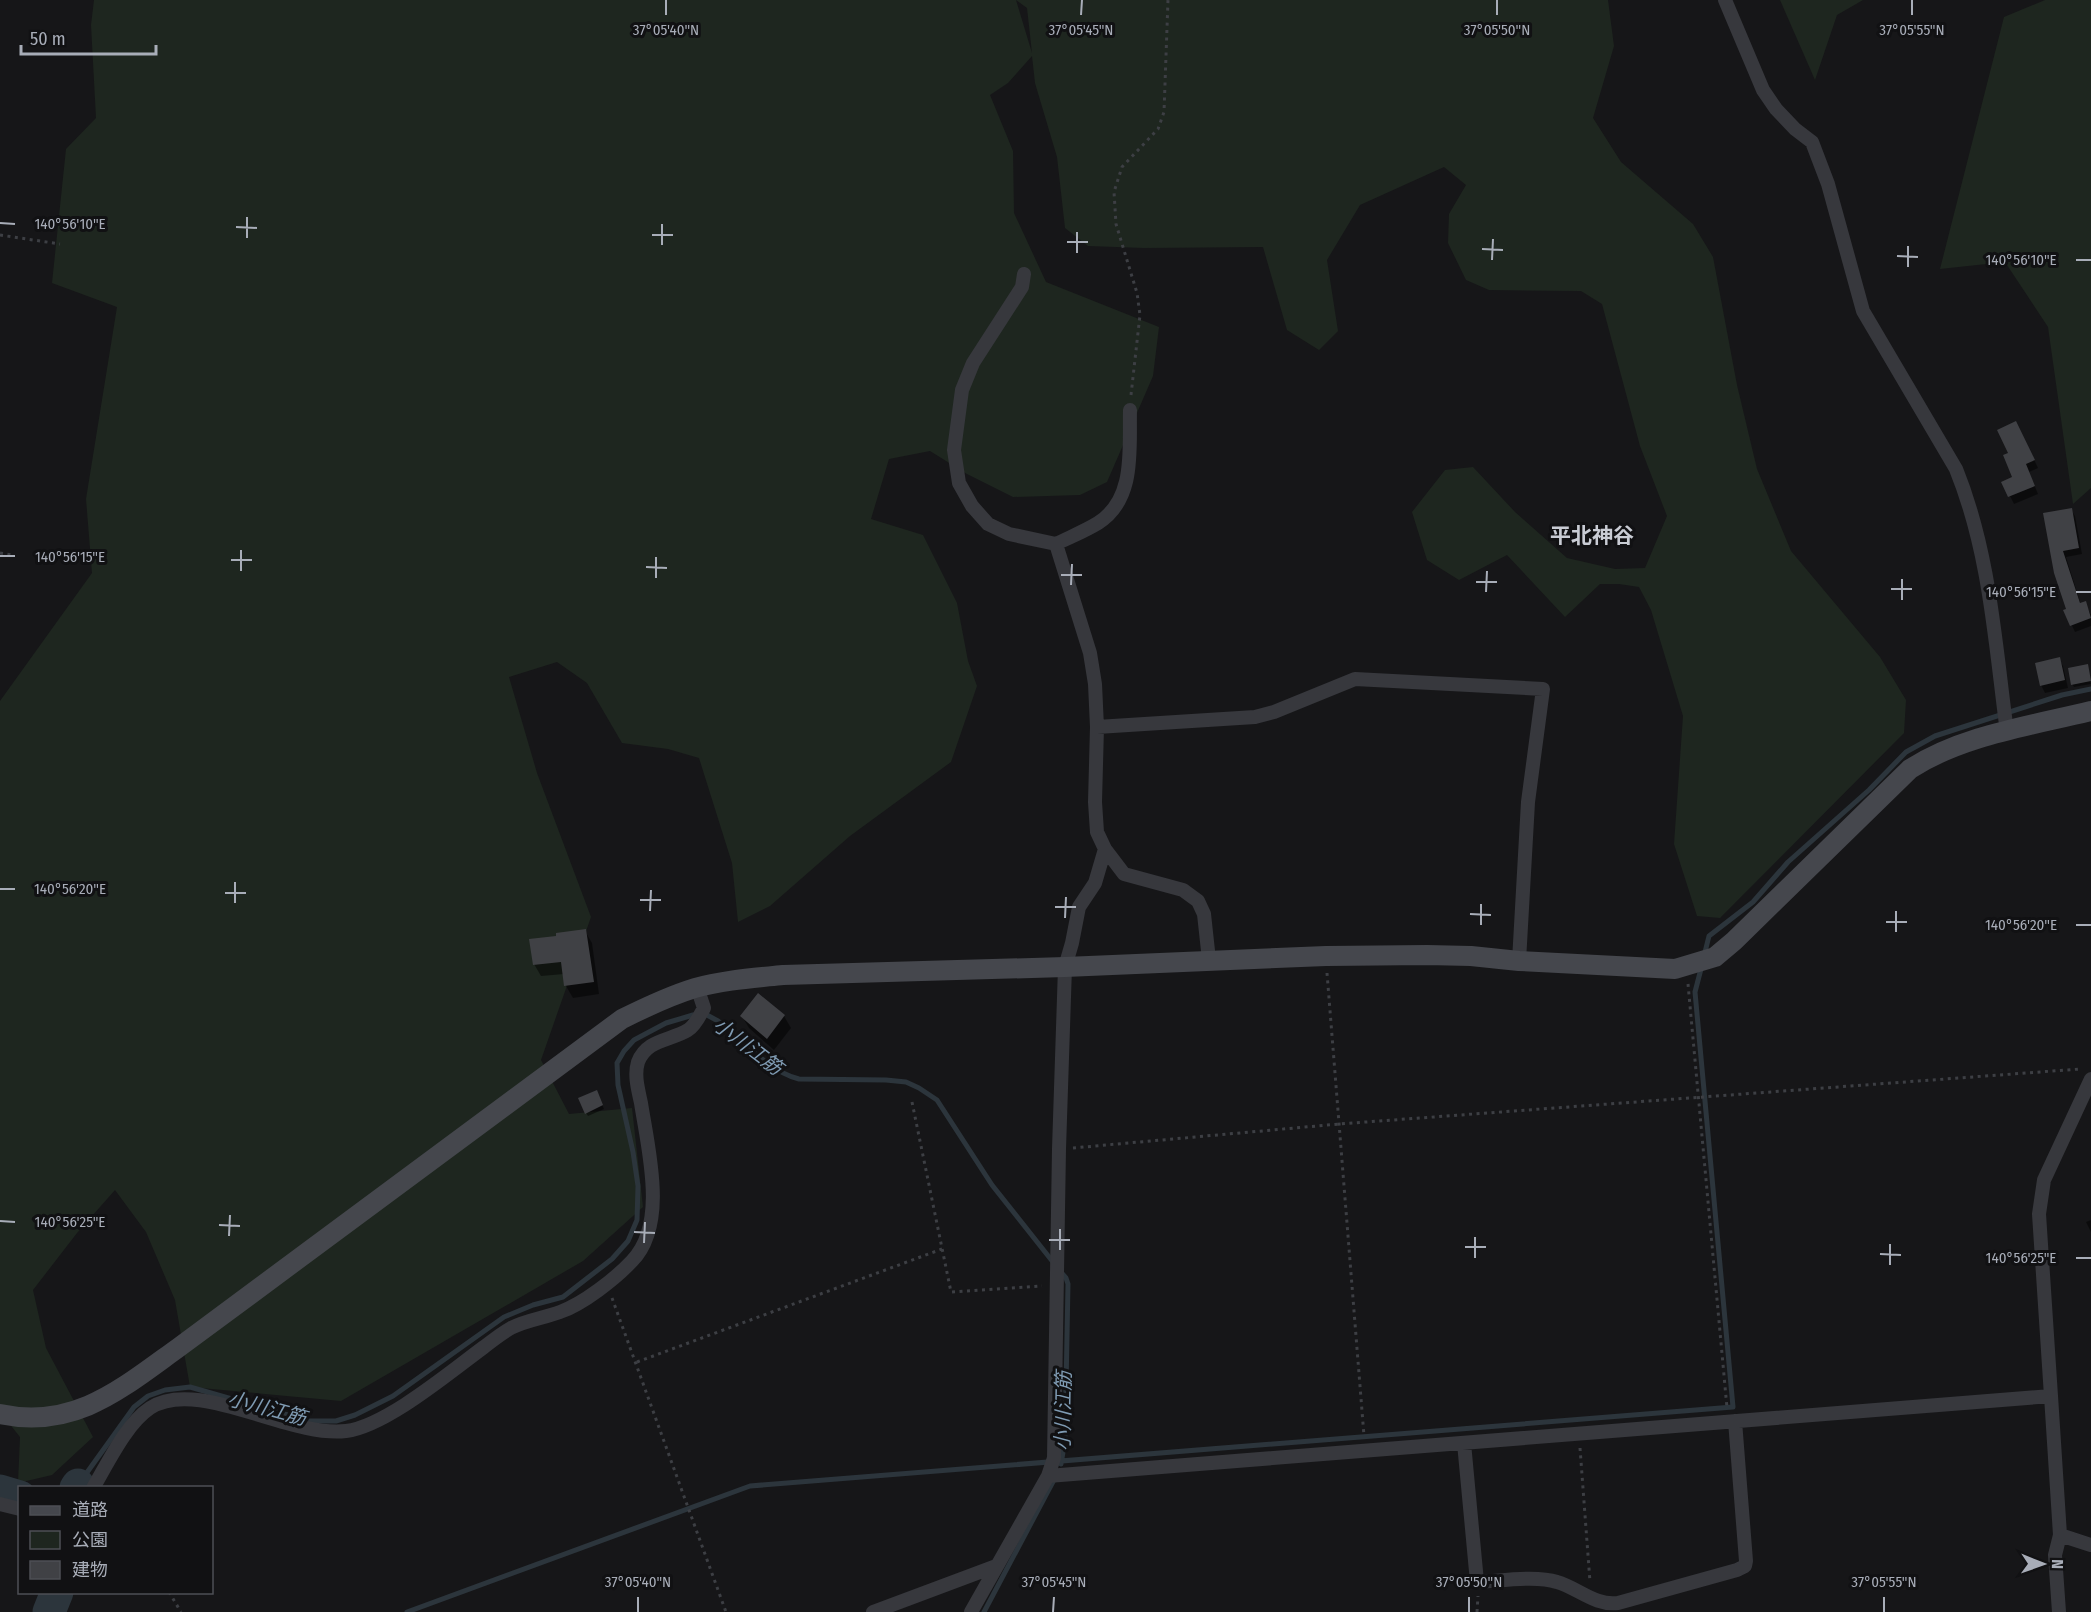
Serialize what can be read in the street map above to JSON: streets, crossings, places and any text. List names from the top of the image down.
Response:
{
  "districts": ["平北神谷"],
  "water": ["小川江筋"],
  "legend": ["道路", "公園", "建物"],
  "scale_bar": "50 m",
  "north": "right",
  "coordinates": [
    "37°05'40\"N",
    "37°05'45\"N",
    "37°05'50\"N",
    "37°05'55\"N",
    "140°56'10\"E",
    "140°56'15\"E",
    "140°56'20\"E",
    "140°56'25\"E"
  ]
}
